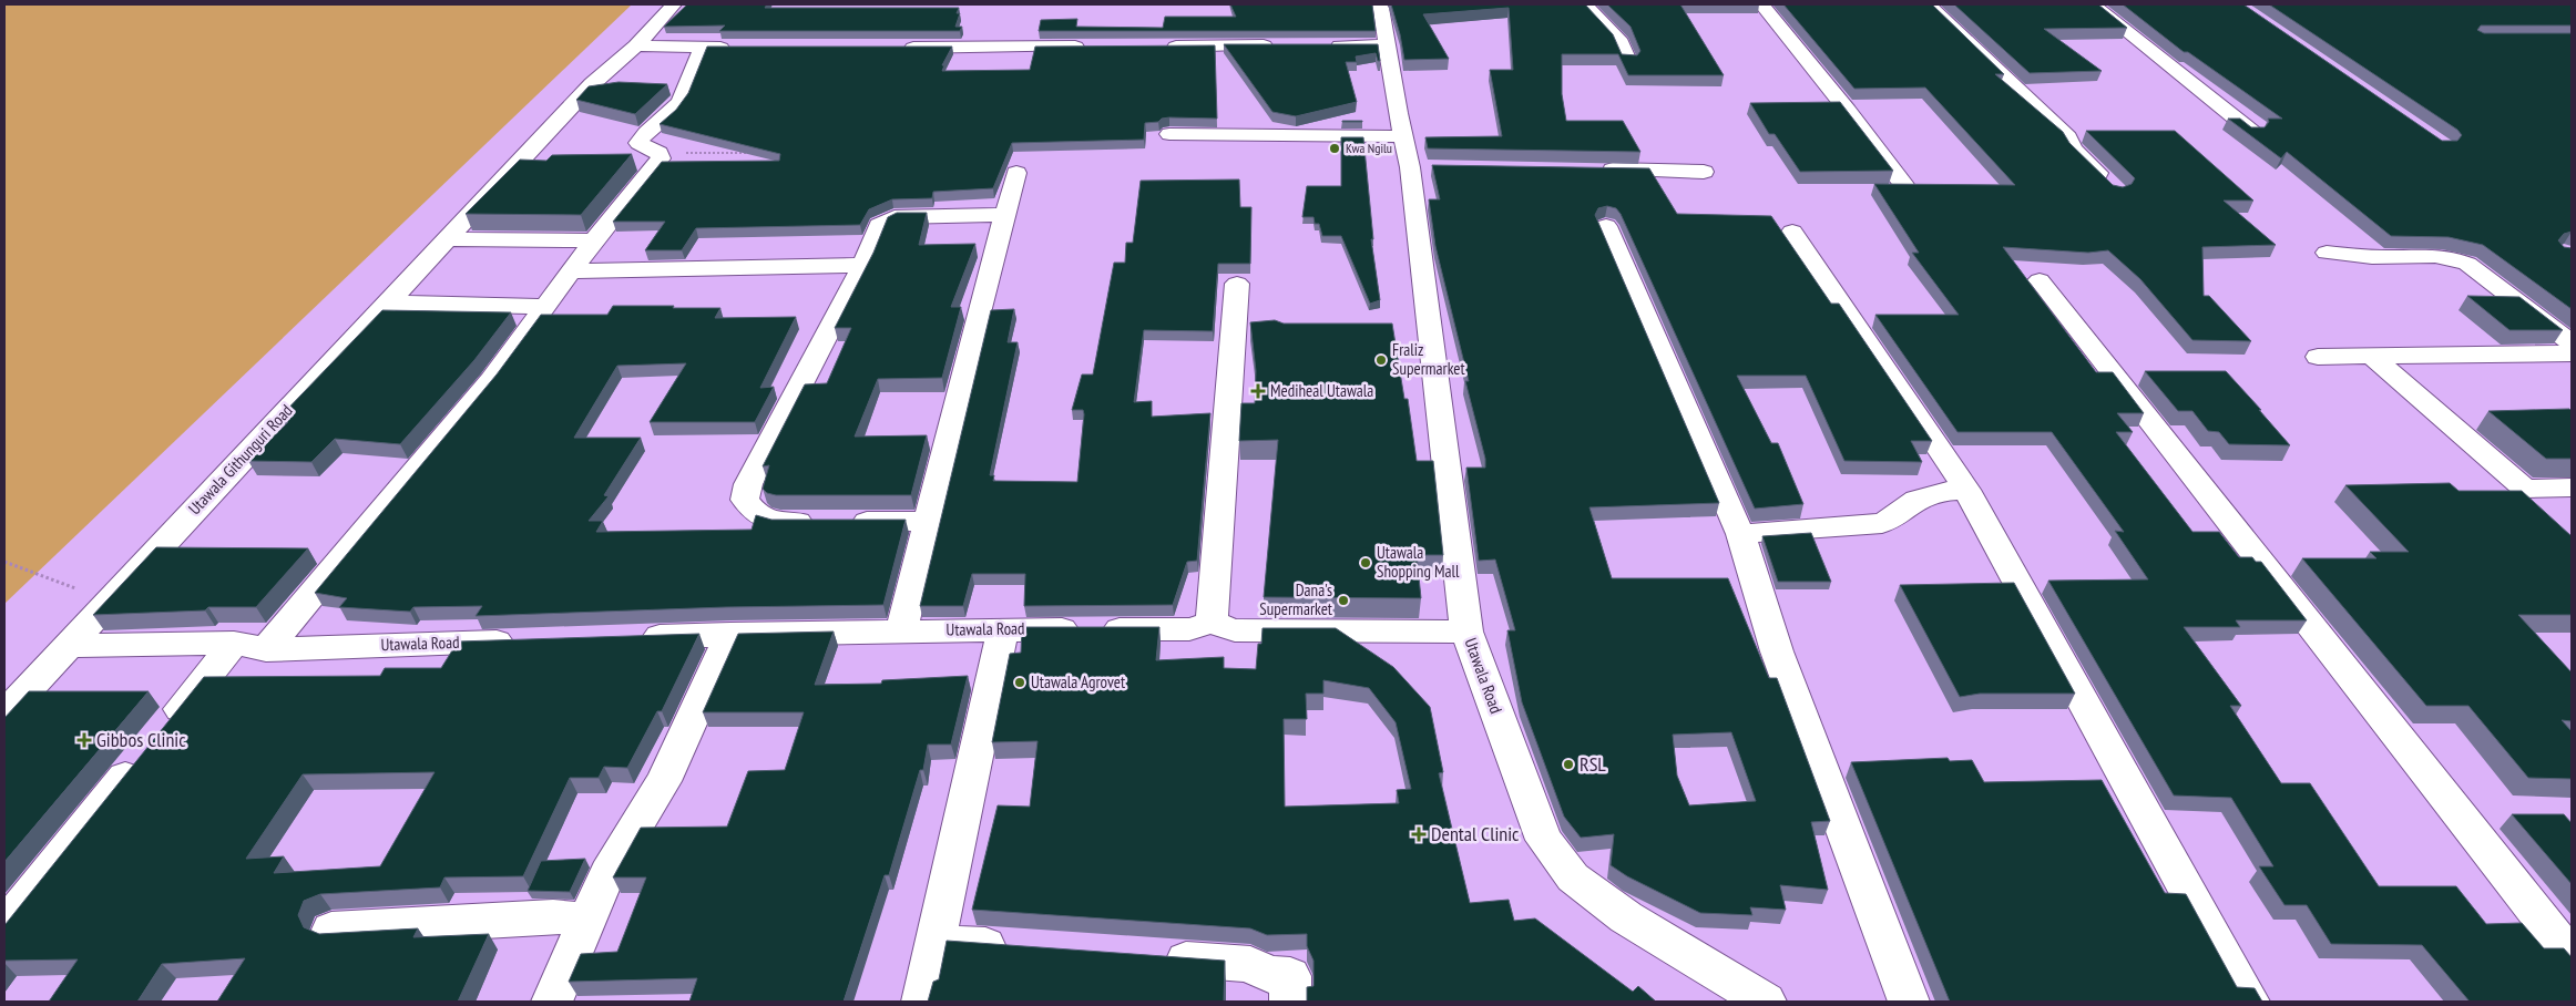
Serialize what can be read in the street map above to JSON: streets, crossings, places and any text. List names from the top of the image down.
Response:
{
  "streets": {
    "street": ["Utawala Githunguri Road", "Utawala Road"]
  },
  "crossings": [
    ["Utawala Githunguri Road", "Utawala Road"]
  ],
  "places": {
    "other": [
      "Kwa Ngilu",
      "Fraliz Supermarket",
      "Utawala Shopping Mall",
      "Dana's Supermarket",
      "Utawala Agrovet",
      "RSL"
    ],
    "health": ["Mediheal Utawala", "Gibbos Clinic", "Dental Clinic"]
  }
}
